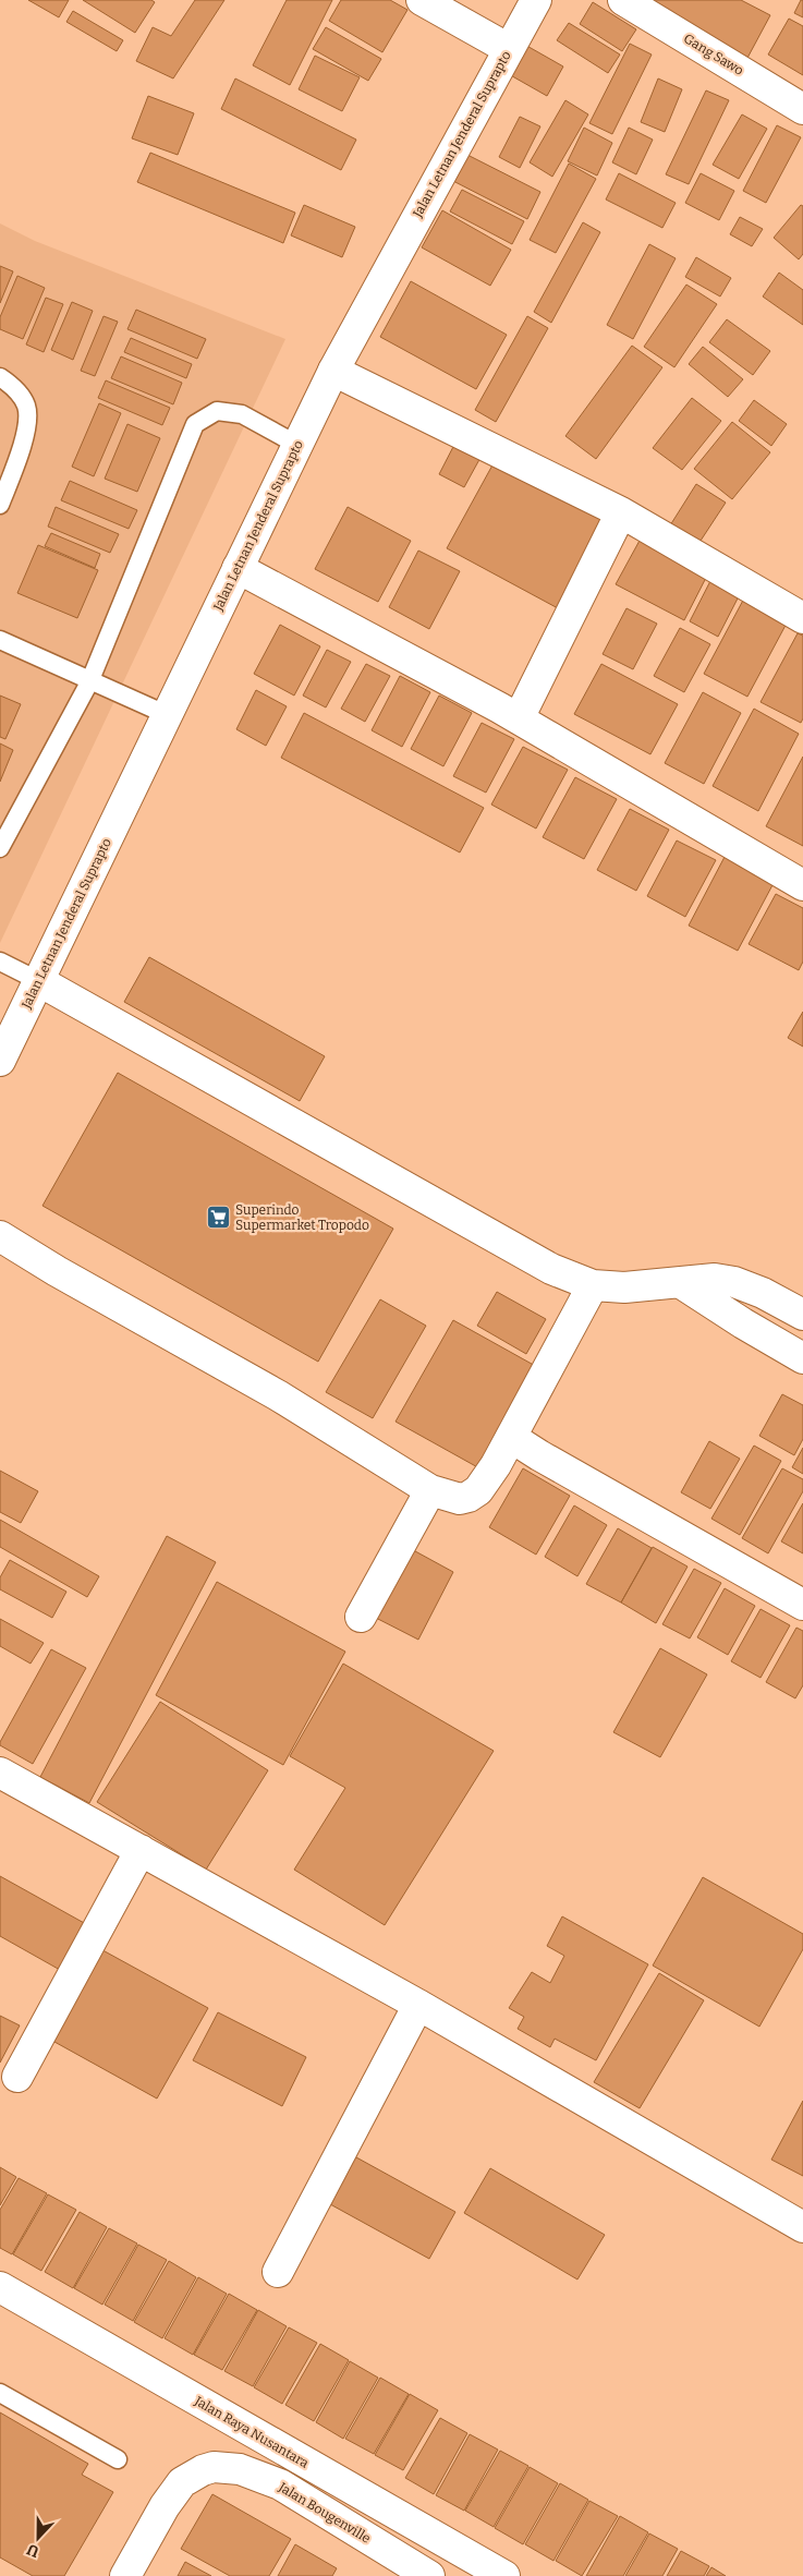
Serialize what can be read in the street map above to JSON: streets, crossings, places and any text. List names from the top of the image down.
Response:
{
  "streets": {
    "street": [
      "Gang Sawo",
      "Jalan Letnan Jenderal Suprapto",
      "Jalan Raya Nusantara",
      "Jalan Bougenville"
    ]
  },
  "places": {
    "supermarket": ["Superindo Supermarket Tropodo"]
  },
  "north": "bottom"
}
